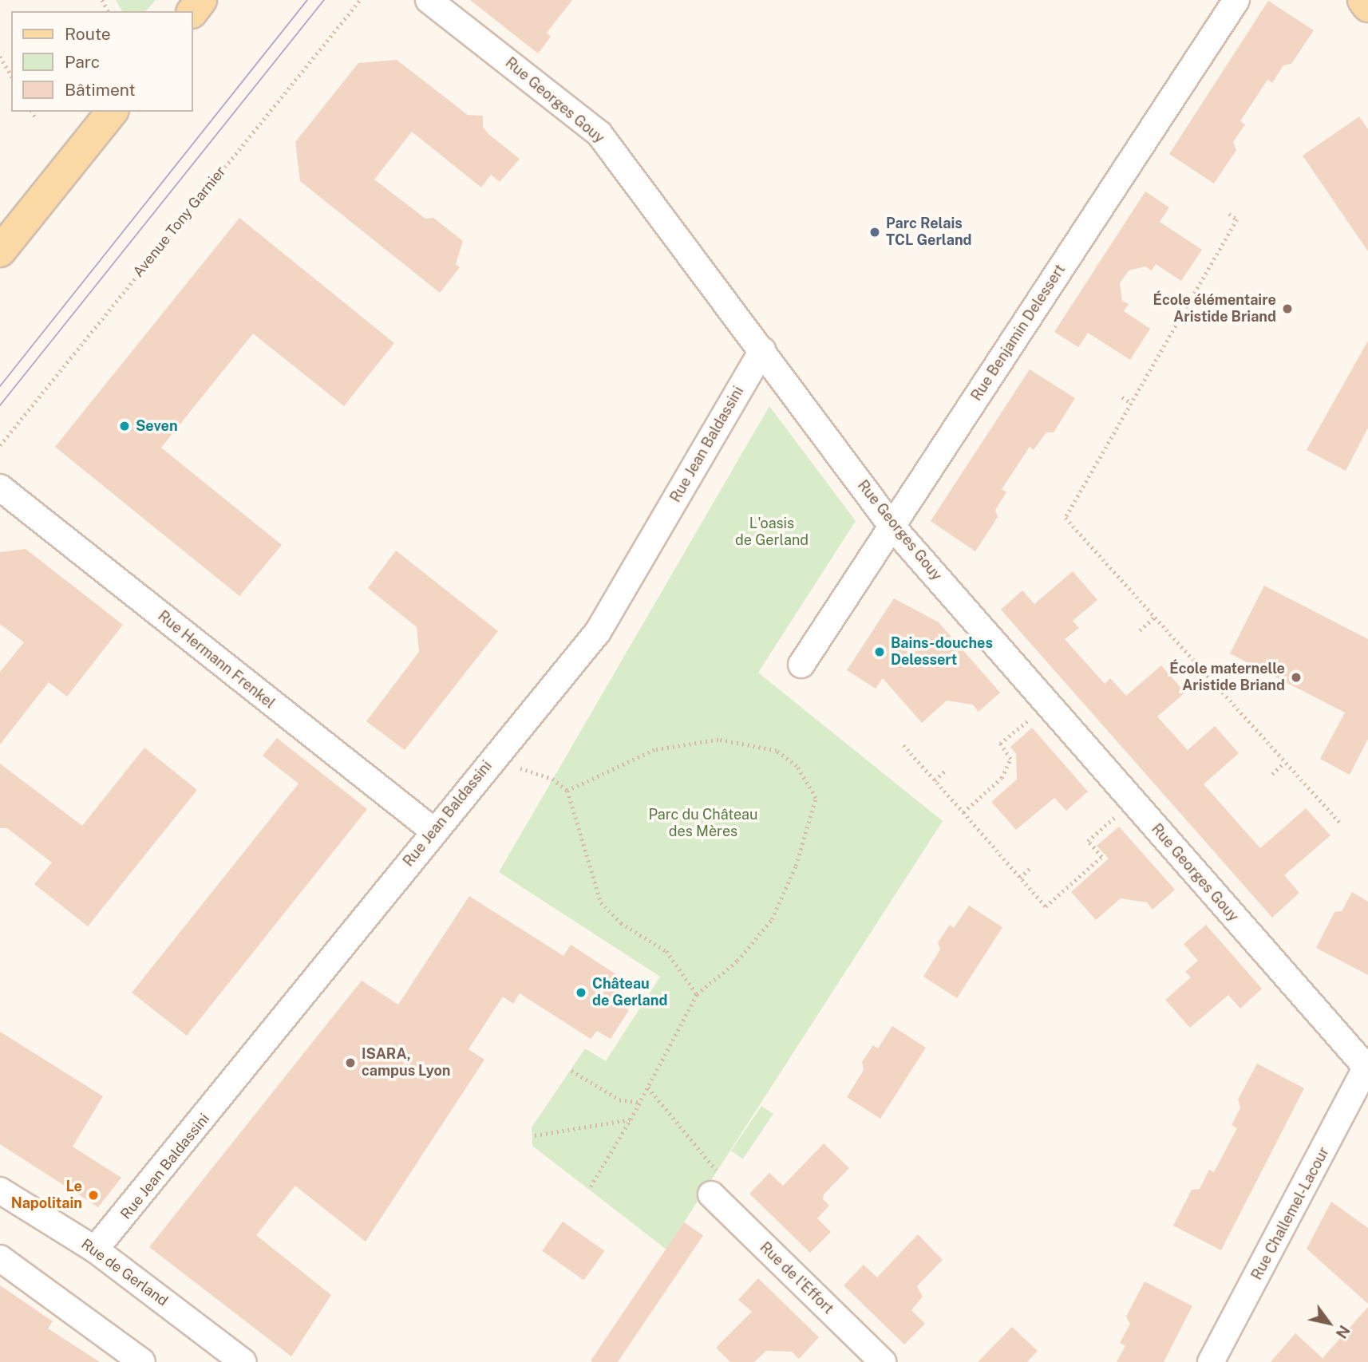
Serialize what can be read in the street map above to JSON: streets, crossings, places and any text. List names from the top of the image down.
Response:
{
  "streets": {
    "street": [
      "Rue Georges Gouy",
      "Rue Benjamin Delessert",
      "Rue Jean Baldassini",
      "Rue Hermann Frenkel",
      "Rue Challemel-Lacour",
      "Rue de Gerland",
      "Rue de l'Effort"
    ],
    "path": ["Avenue Tony Garnier"]
  },
  "crossings": [
    ["Rue Georges Gouy", "Rue Benjamin Delessert"],
    ["Rue Georges Gouy", "Rue Jean Baldassini"],
    ["Rue Georges Gouy", "Rue Challemel-Lacour"],
    ["Rue Jean Baldassini", "Rue Hermann Frenkel"],
    ["Rue Jean Baldassini", "Rue de Gerland"]
  ],
  "parks": ["L'oasis de Gerland", "Parc du Château des Mères"],
  "places": [
    "Parc Relais TCL Gerland",
    "École élémentaire Aristide Briand",
    "Seven",
    "Bains-douches Delessert",
    "École maternelle Aristide Briand",
    "Château de Gerland",
    "ISARA, campus Lyon",
    "Le Napolitain"
  ],
  "legend": ["Route", "Parc", "Bâtiment"],
  "north": "bottom right"
}
